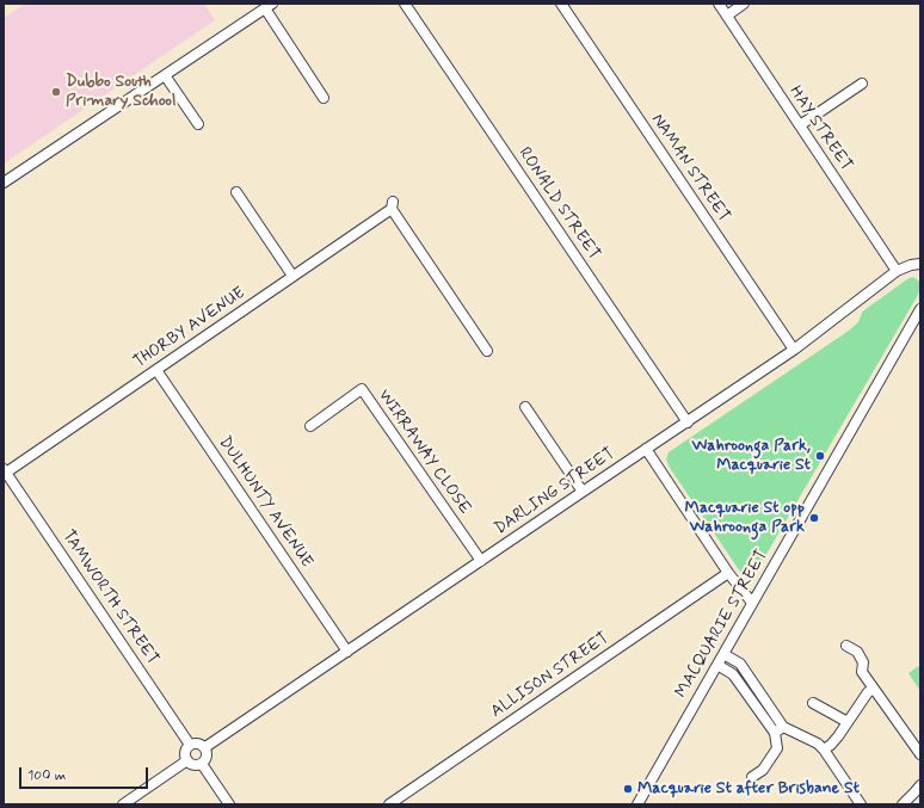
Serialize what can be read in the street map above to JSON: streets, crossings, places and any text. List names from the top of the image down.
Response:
{
  "streets": {
    "street": [
      "HAY STREET",
      "NAMAN STREET",
      "RONALD STREET",
      "THORBY AVENUE",
      "WIRRAWAY CLOSE",
      "DARLING STREET",
      "DULHUNTY AVENUE",
      "TAMWORTH STREET",
      "MACQUARIE STREET",
      "ALLISON STREET"
    ]
  },
  "crossings": [
    ["HAY STREET", "DARLING STREET"],
    ["NAMAN STREET", "DARLING STREET"],
    ["RONALD STREET", "DARLING STREET"],
    ["THORBY AVENUE", "DULHUNTY AVENUE"],
    ["THORBY AVENUE", "TAMWORTH STREET"],
    ["WIRRAWAY CLOSE", "DARLING STREET"],
    ["DARLING STREET", "DULHUNTY AVENUE"],
    ["DARLING STREET", "TAMWORTH STREET"]
  ],
  "places": [
    "Dubbo South Primary School",
    "Wahroonga Park, Macquarie St",
    "Macquarie St opp Wahroonga Park",
    "Macquarie St after Brisbane St"
  ],
  "scale_bar": "100 m"
}
